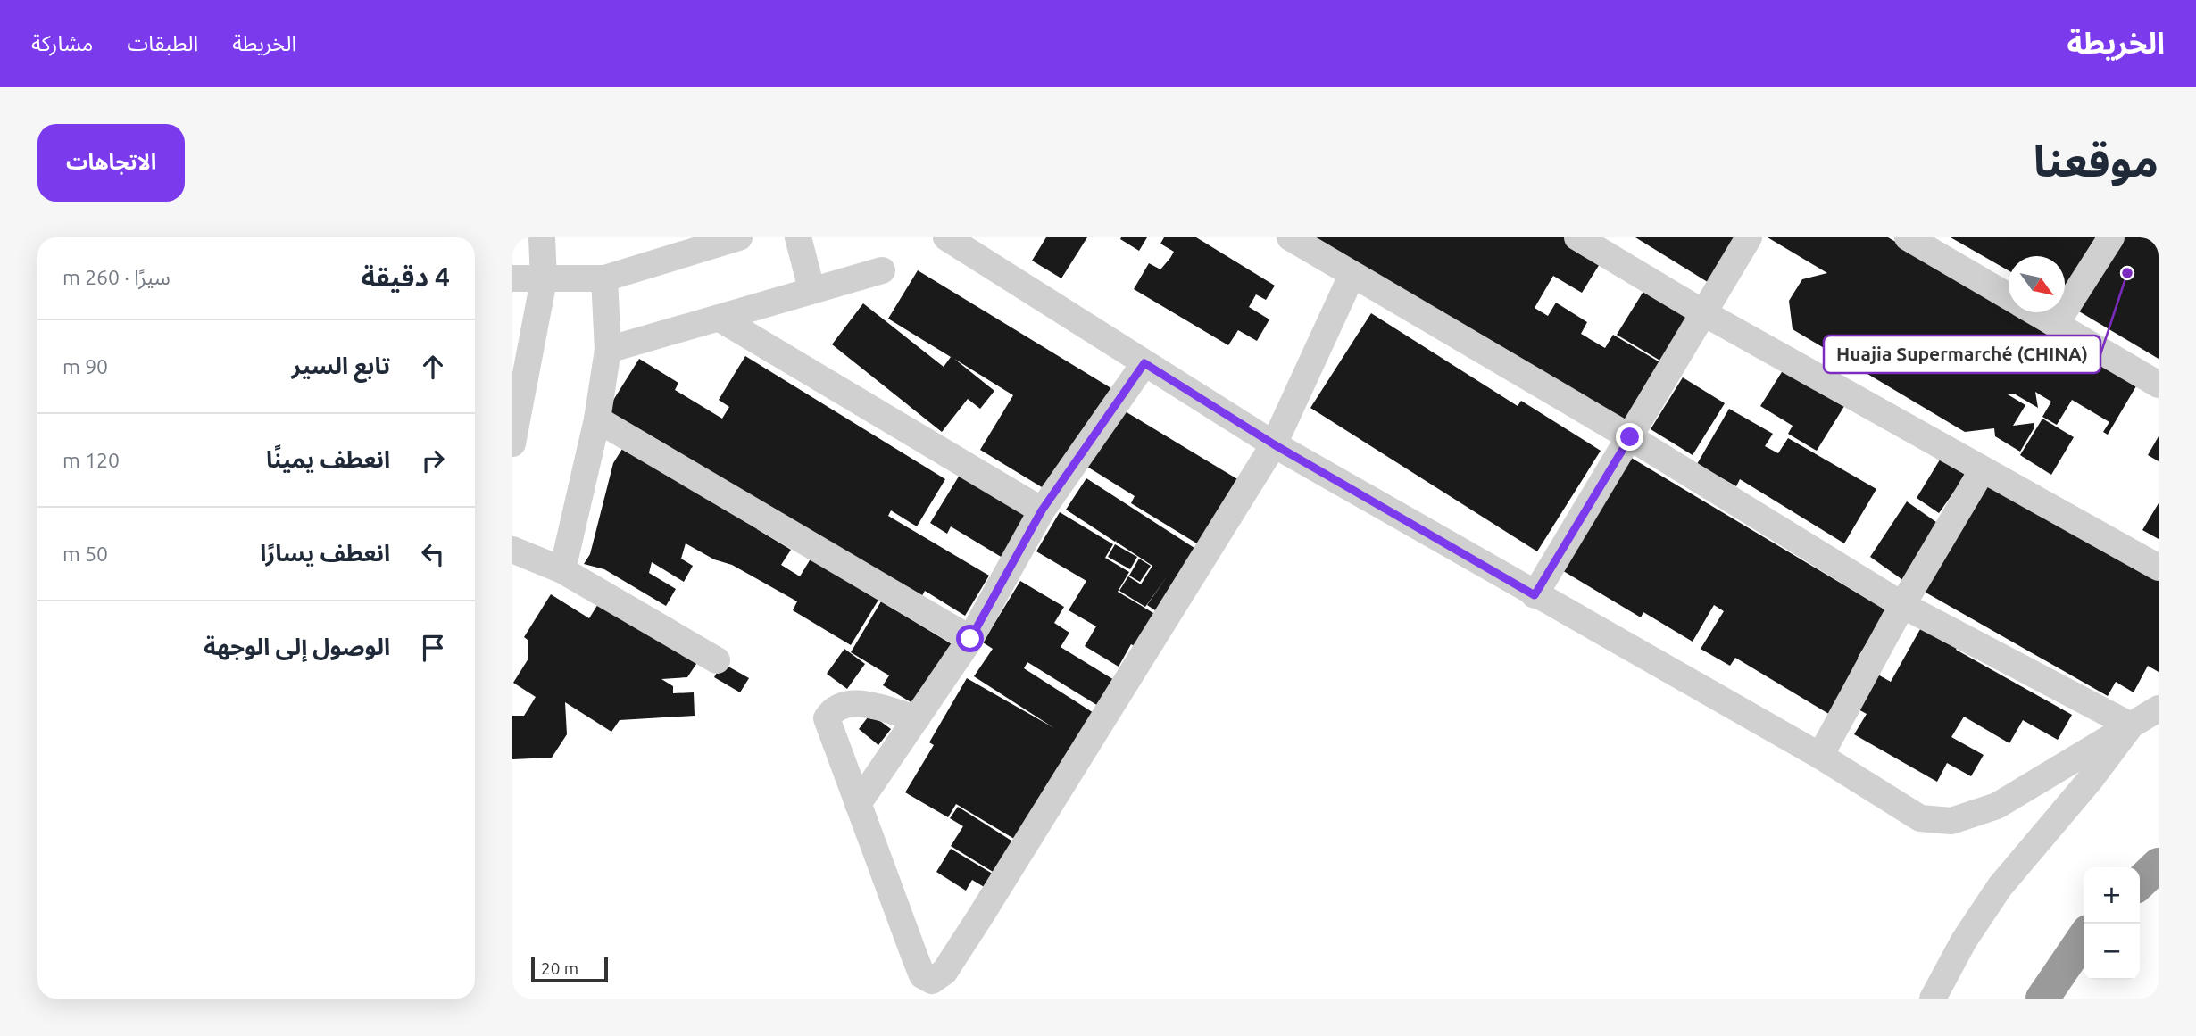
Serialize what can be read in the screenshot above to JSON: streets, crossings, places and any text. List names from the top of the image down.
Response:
{
  "places": ["Huajia Supermarché (CHINA)"],
  "scale_bar": "20 m",
  "north": "bottom right",
  "page": {
    "header": "الخريطة",
    "nav": ["الخريطة", "الطبقات", "مشاركة"],
    "title": "موقعنا",
    "buttons": "الاتجاهات",
    "heading": ["4 دقيقة", "سيرًا · 260 m"],
    "list": [
      ["تابع السير", "90 m"],
      ["انعطف يمينًا", "120 m"],
      ["انعطف يسارًا", "50 m"],
      "الوصول إلى الوجهة"
    ],
    "map_buttons": ["+", "−"],
    "scale": "20 m"
  }
}
